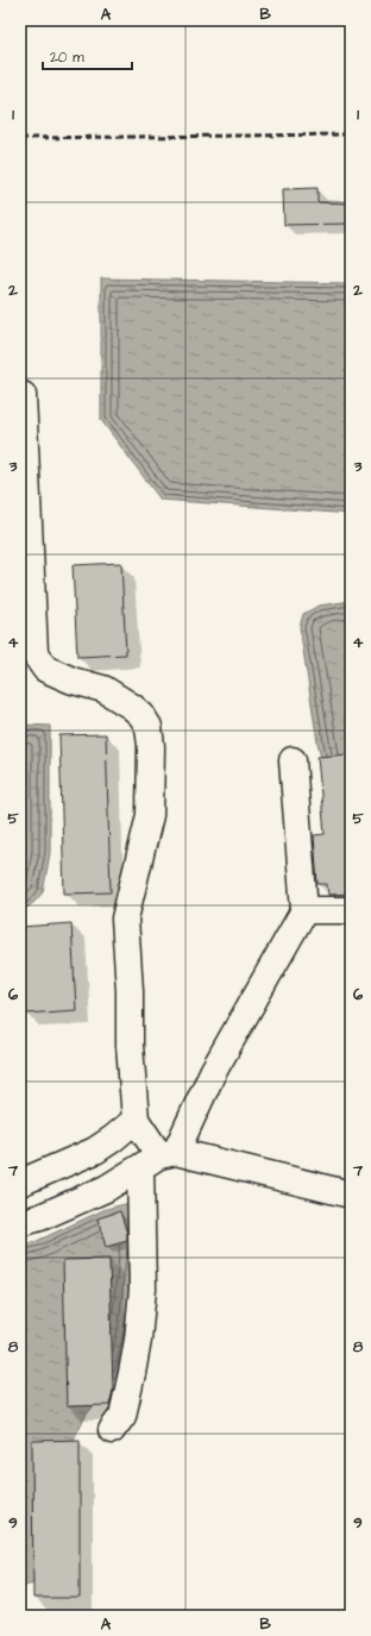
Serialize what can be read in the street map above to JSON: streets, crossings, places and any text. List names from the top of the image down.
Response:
{
  "scale_bar": "20 m",
  "grid": {
    "columns": ["A", "B"],
    "rows": [
      "1",
      "2",
      "3",
      "4",
      "5",
      "6",
      "7",
      "8",
      "9"
    ]
  }
}
